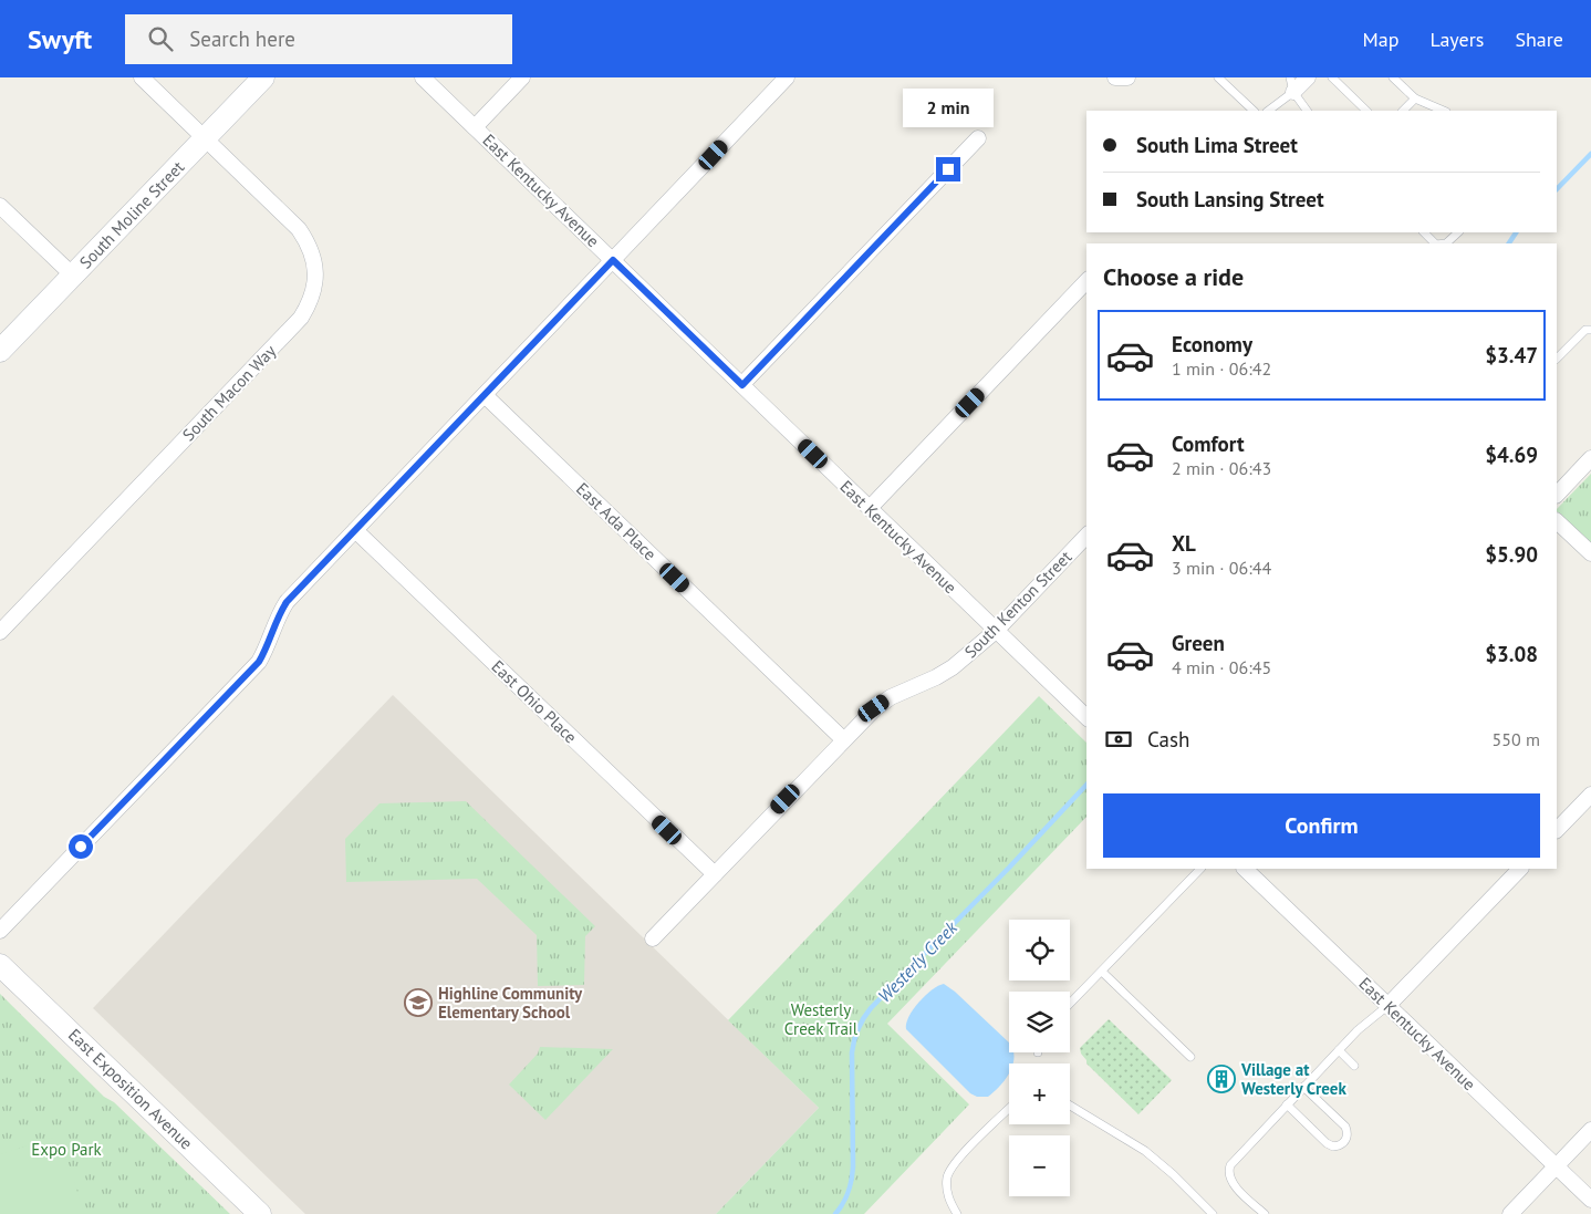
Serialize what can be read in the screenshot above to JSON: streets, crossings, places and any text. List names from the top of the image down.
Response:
{
  "streets": {
    "street": [
      "East Kentucky Avenue",
      "South Moline Street",
      "South Macon Way",
      "East Ada Place",
      "South Kenton Street",
      "East Ohio Place",
      "East Exposition Avenue"
    ]
  },
  "crossings": [
    ["East Kentucky Avenue", "South Kenton Street"],
    ["South Moline Street", "South Macon Way"],
    ["East Ada Place", "South Kenton Street"],
    ["South Kenton Street", "East Ohio Place"]
  ],
  "water": ["Westerly Creek"],
  "parks": ["Westerly Creek Trail", "Expo Park"],
  "places": {
    "school or university": ["Highline Community Elementary School"],
    "building": ["Village at Westerly Creek"]
  },
  "page": {
    "header": "Swyft",
    "search": "Search here",
    "nav": ["Map", "Layers", "Share"],
    "bubble": "2 min",
    "banner": ["South Lima Street", "South Lansing Street"],
    "heading": "Choose a ride",
    "list": [
      {
        "name": "Economy",
        "note": "1 min · 06:42",
        "value": "$3.47"
      },
      {
        "name": "Comfort",
        "note": "2 min · 06:43",
        "value": "$4.69"
      },
      {
        "name": "XL",
        "note": "3 min · 06:44",
        "value": "$5.90"
      },
      {
        "name": "Green",
        "note": "4 min · 06:45",
        "value": "$3.08"
      }
    ],
    "pay": ["Cash", "550 m"],
    "buttons": "Confirm",
    "map_buttons": ["+", "−"]
  }
}
